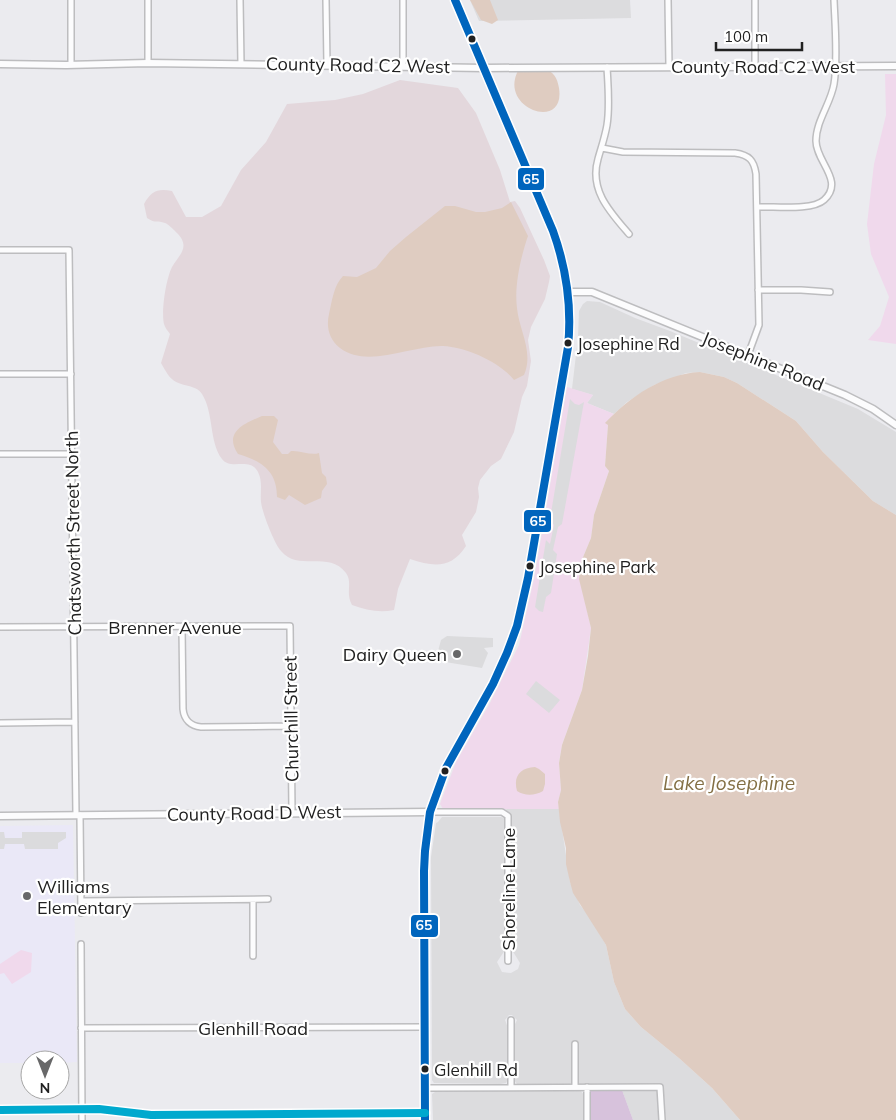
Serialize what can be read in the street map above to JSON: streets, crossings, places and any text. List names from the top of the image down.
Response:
{
  "streets": {
    "street": [
      "County Road C2 West",
      "Josephine Road",
      "Chatsworth Street North",
      "Brenner Avenue",
      "Churchill Street",
      "County Road D West",
      "Shoreline Lane",
      "Glenhill Road"
    ]
  },
  "crossings": [
    ["Chatsworth Street North", "Brenner Avenue"],
    ["Chatsworth Street North", "County Road D West"],
    ["Brenner Avenue", "Churchill Street"],
    ["Churchill Street", "County Road D West"],
    ["County Road D West", "Shoreline Lane"]
  ],
  "water": ["Lake Josephine"],
  "places": [
    "Josephine Rd",
    "Josephine Park",
    "Dairy Queen",
    "Williams Elementary",
    "Glenhill Rd"
  ],
  "lines": ["transit line 65"],
  "scale_bar": "100 m",
  "north": "bottom"
}
